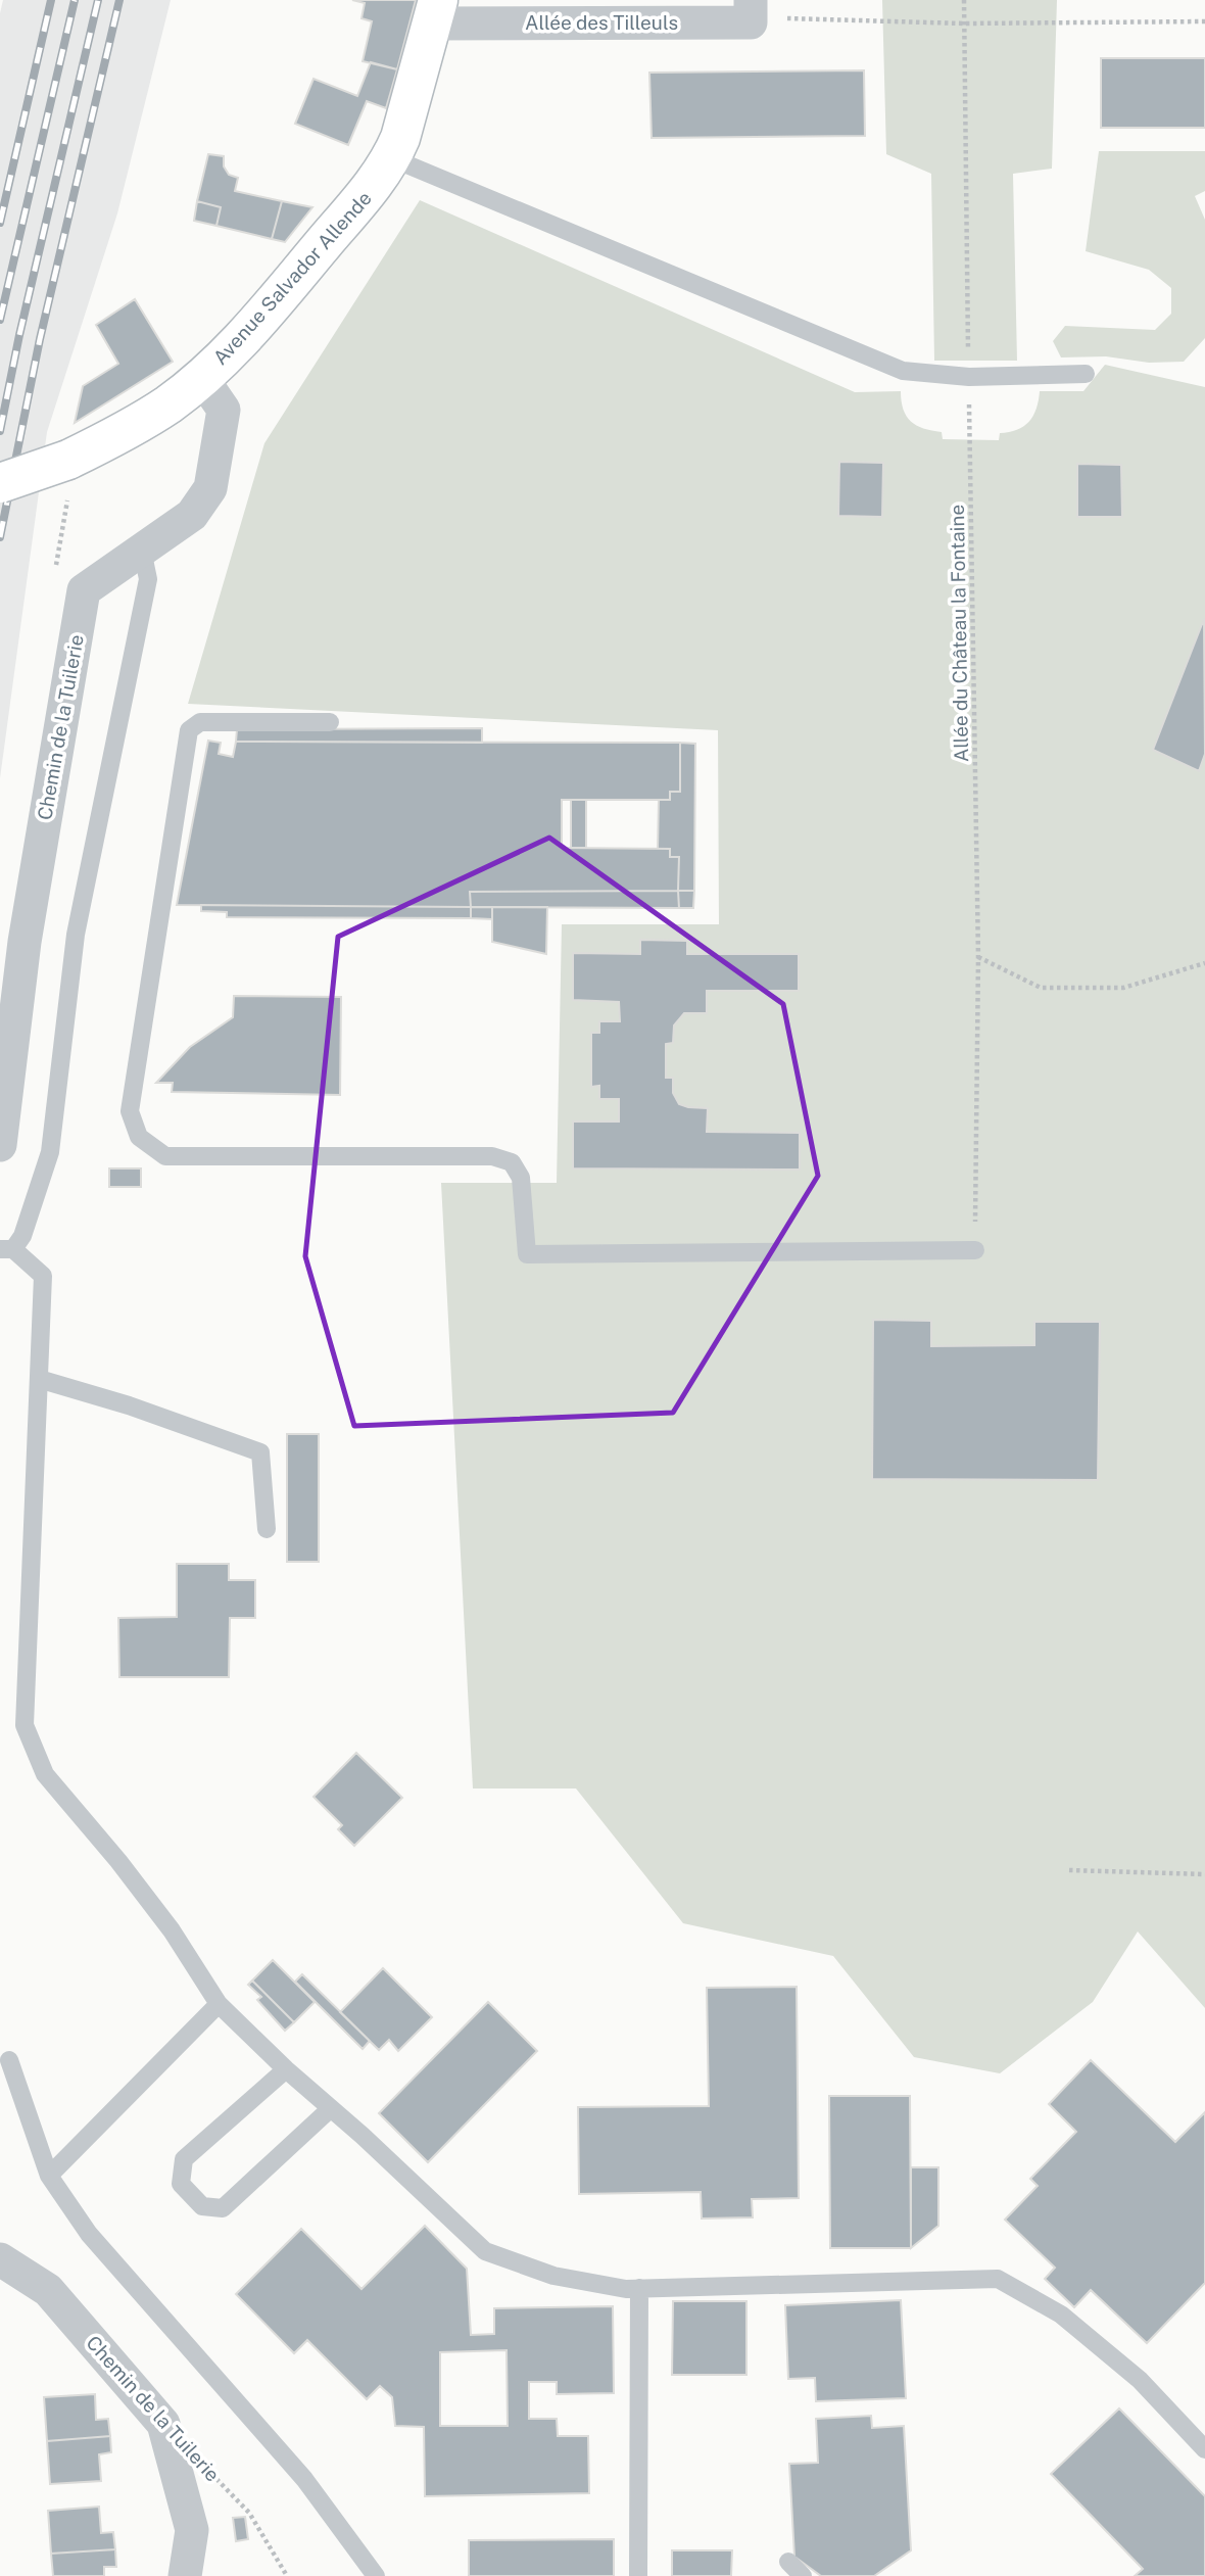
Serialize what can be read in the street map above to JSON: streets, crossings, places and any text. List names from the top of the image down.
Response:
{
  "streets": {
    "street": ["Allée des Tilleuls", "Avenue Salvador Allende", "Chemin de la Tuilerie"],
    "path": ["Allée du Château la Fontaine"]
  },
  "crossings": [
    ["Allée des Tilleuls", "Avenue Salvador Allende"],
    ["Avenue Salvador Allende", "Chemin de la Tuilerie"]
  ]
}
